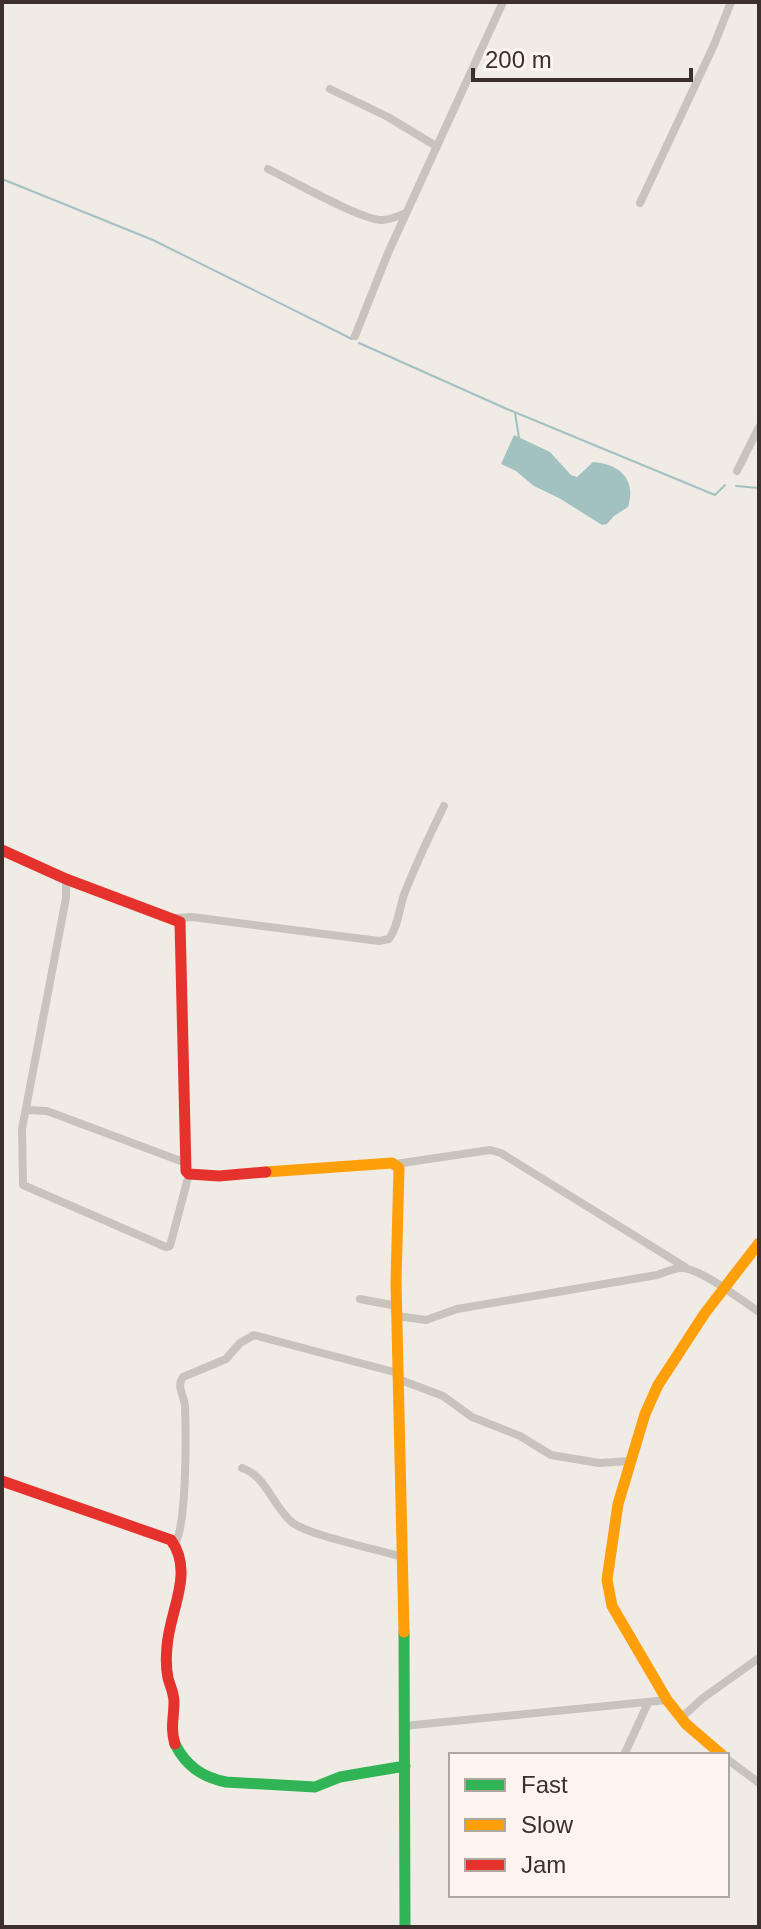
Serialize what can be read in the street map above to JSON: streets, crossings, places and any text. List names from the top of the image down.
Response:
{
  "legend": ["Fast", "Slow", "Jam"],
  "scale_bar": "200 m"
}
